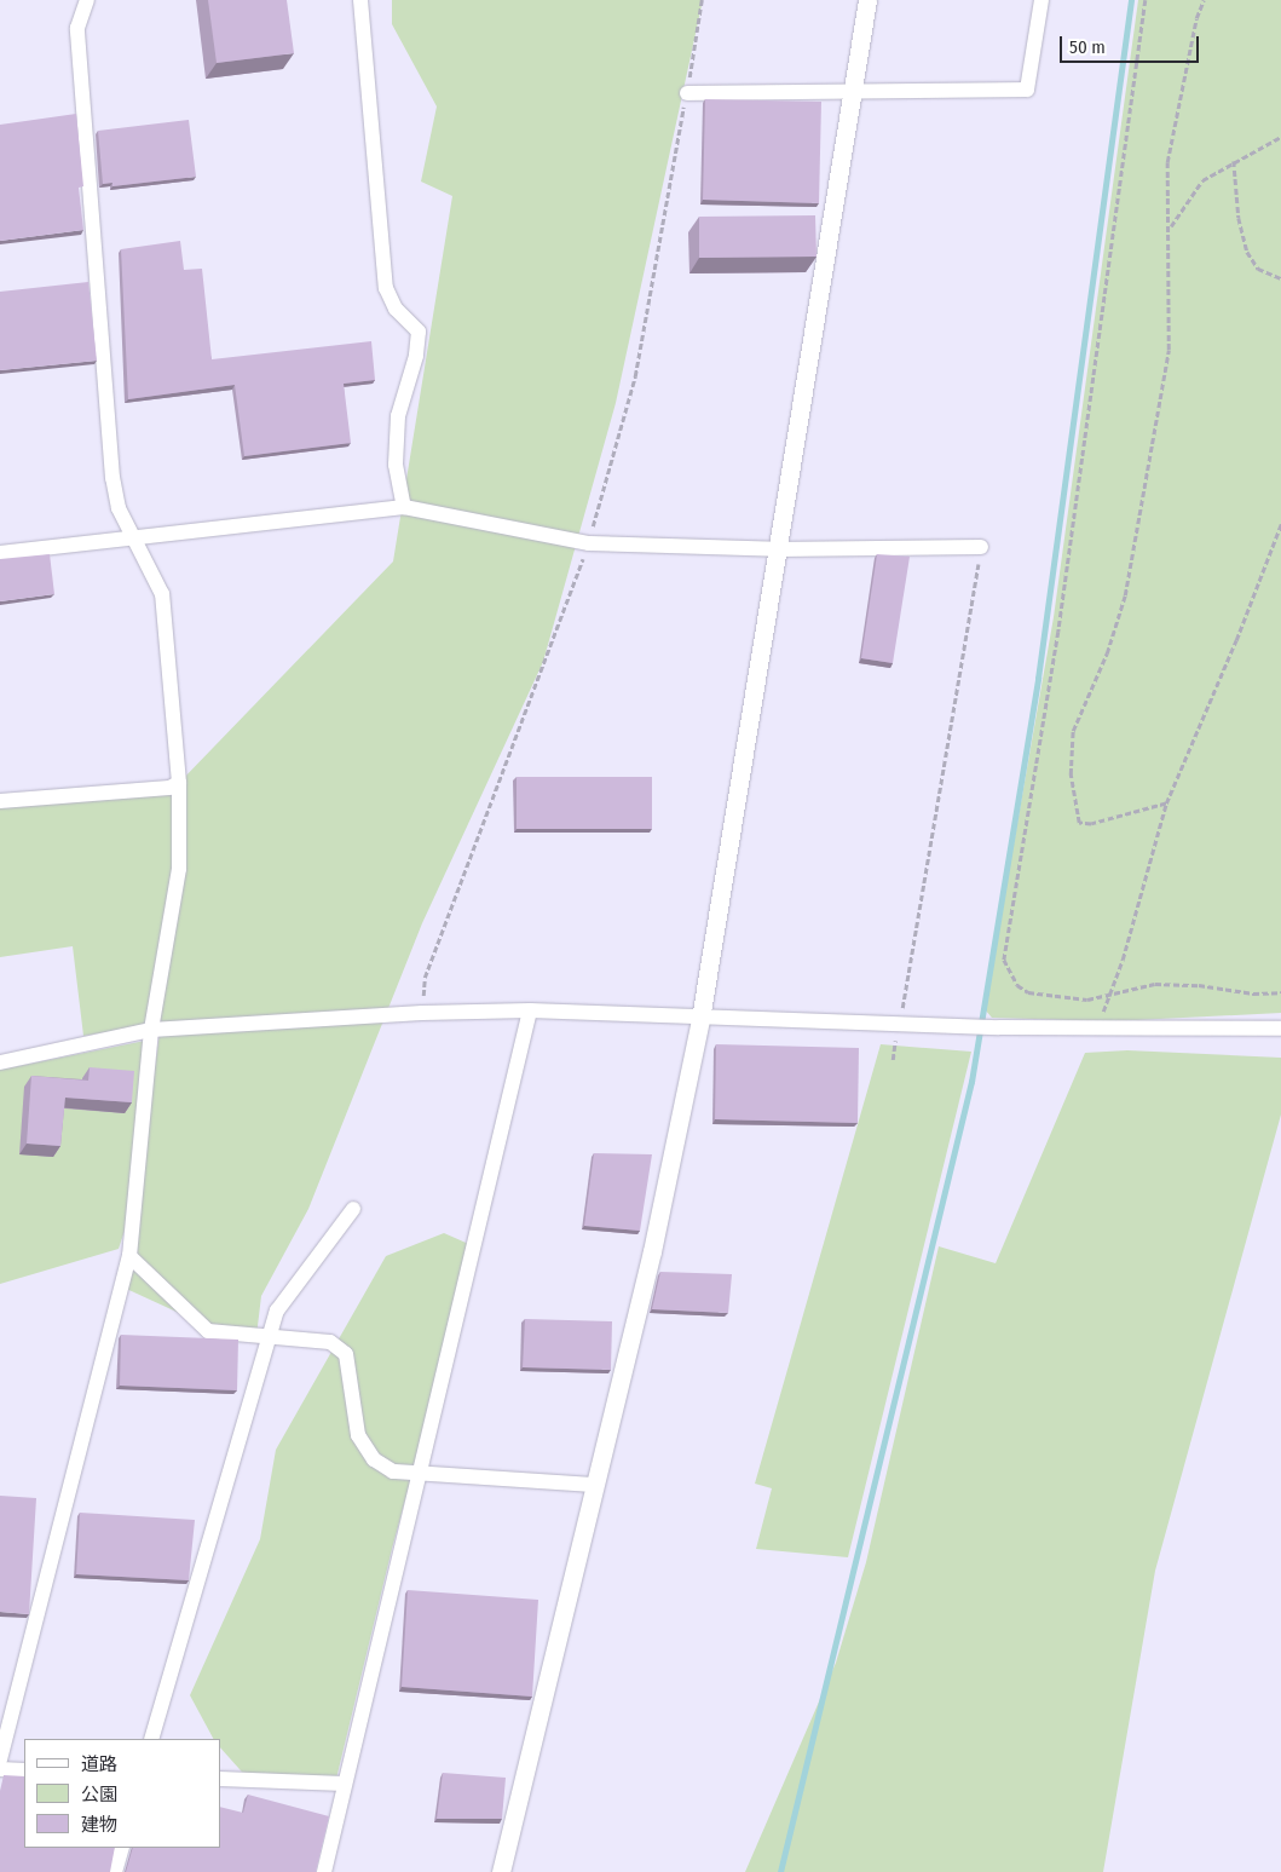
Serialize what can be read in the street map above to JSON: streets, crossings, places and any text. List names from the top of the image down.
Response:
{
  "legend": ["道路", "公園", "建物"],
  "scale_bar": "50 m"
}
